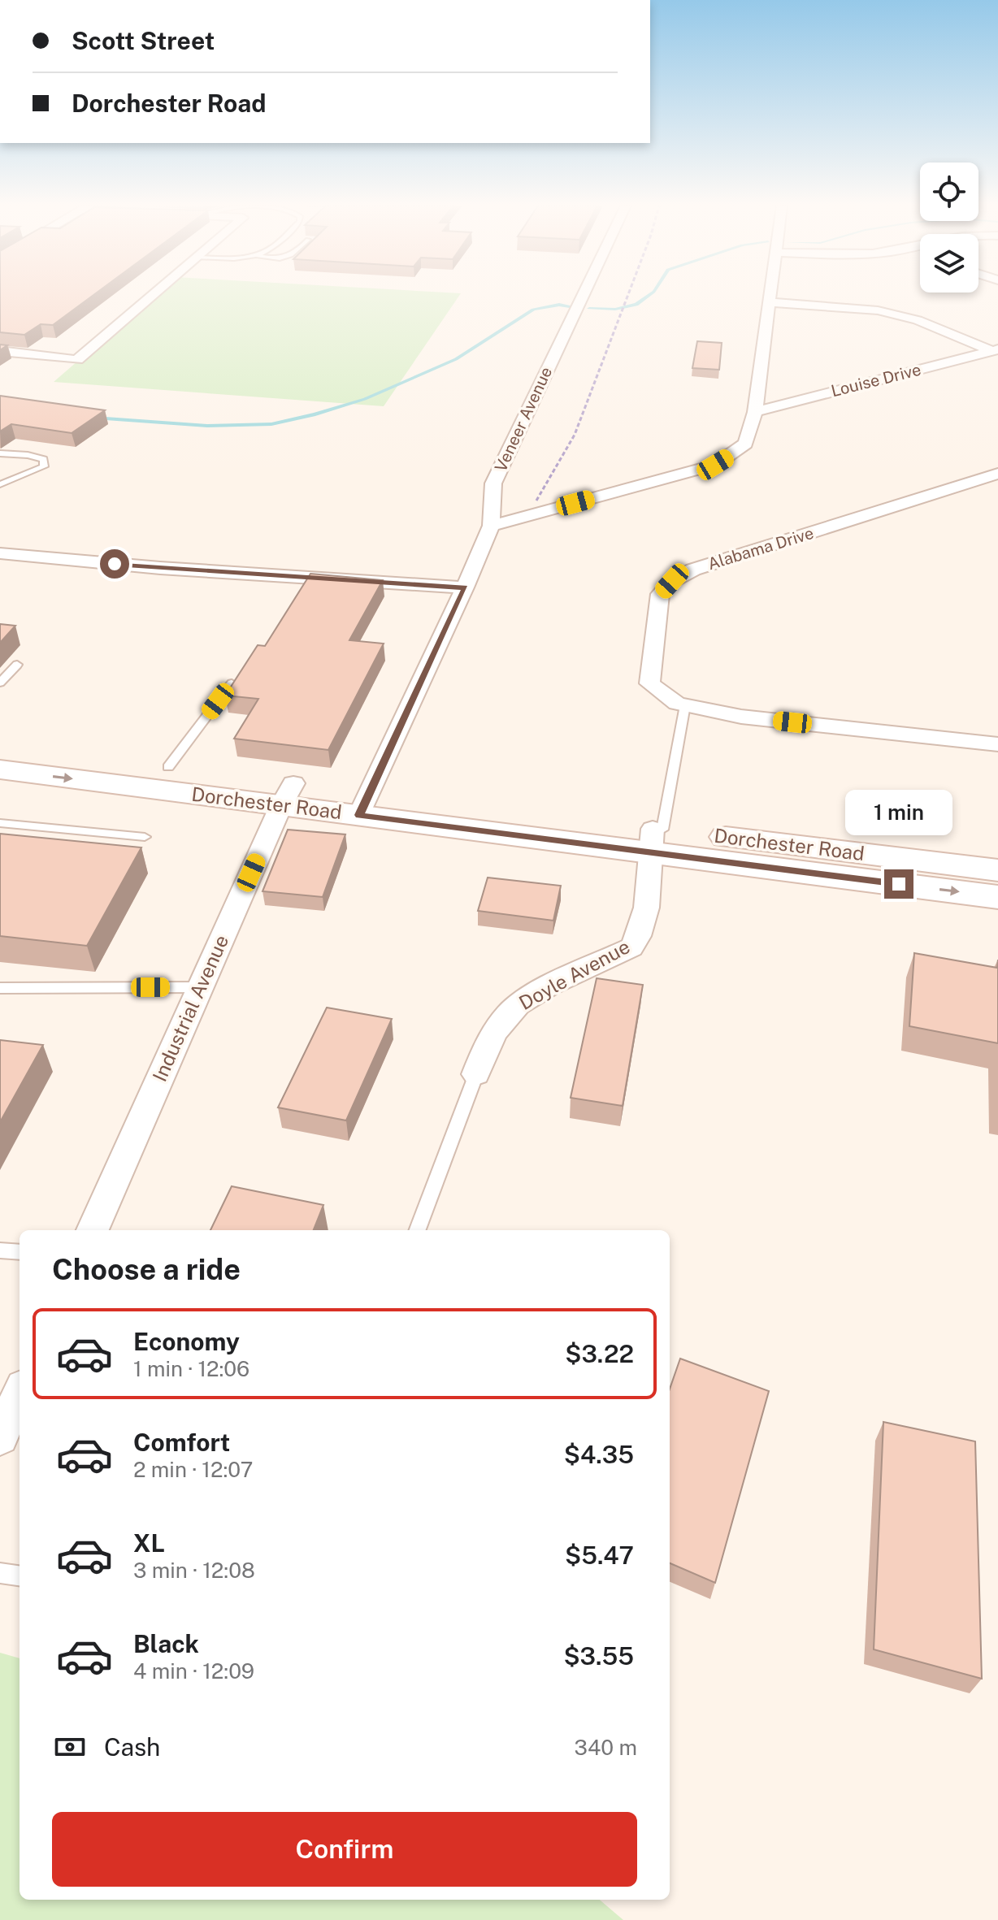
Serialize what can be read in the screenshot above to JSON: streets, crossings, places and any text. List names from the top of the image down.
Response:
{
  "streets": {
    "main road": ["Dorchester Road"],
    "street": [
      "Louise Drive",
      "Veneer Avenue",
      "Alabama Drive",
      "Doyle Avenue",
      "Industrial Avenue"
    ]
  },
  "crossings": [
    ["Veneer Avenue", "Dorchester Road"],
    ["Dorchester Road", "Doyle Avenue"],
    ["Dorchester Road", "Industrial Avenue"]
  ],
  "page": {
    "banner": ["Scott Street", "Dorchester Road"],
    "bubble": "1 min",
    "heading": "Choose a ride",
    "list": [
      {
        "name": "Economy",
        "note": "1 min · 12:06",
        "value": "$3.22"
      },
      {
        "name": "Comfort",
        "note": "2 min · 12:07",
        "value": "$4.35"
      },
      {
        "name": "XL",
        "note": "3 min · 12:08",
        "value": "$5.47"
      },
      {
        "name": "Black",
        "note": "4 min · 12:09",
        "value": "$3.55"
      }
    ],
    "pay": ["Cash", "340 m"],
    "buttons": "Confirm"
  }
}
